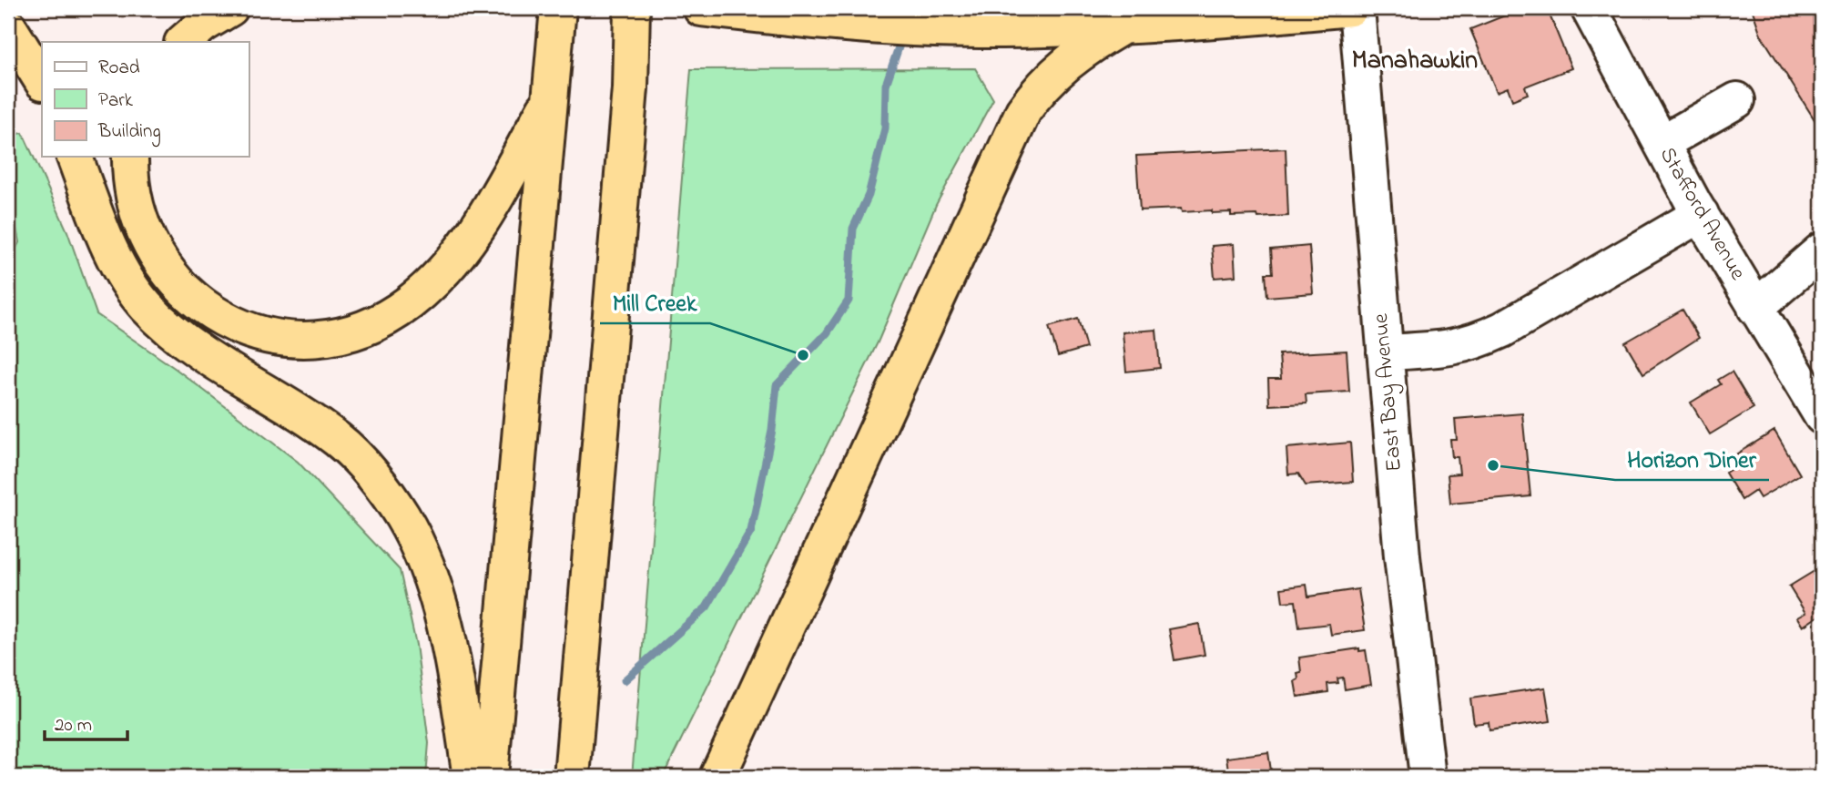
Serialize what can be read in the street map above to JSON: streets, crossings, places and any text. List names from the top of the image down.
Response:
{
  "streets": {
    "street": ["Stafford Avenue", "East Bay Avenue"]
  },
  "districts": ["Manahawkin"],
  "places": ["Mill Creek", "Horizon Diner"],
  "legend": ["Road", "Park", "Building"],
  "scale_bar": "20 m"
}
